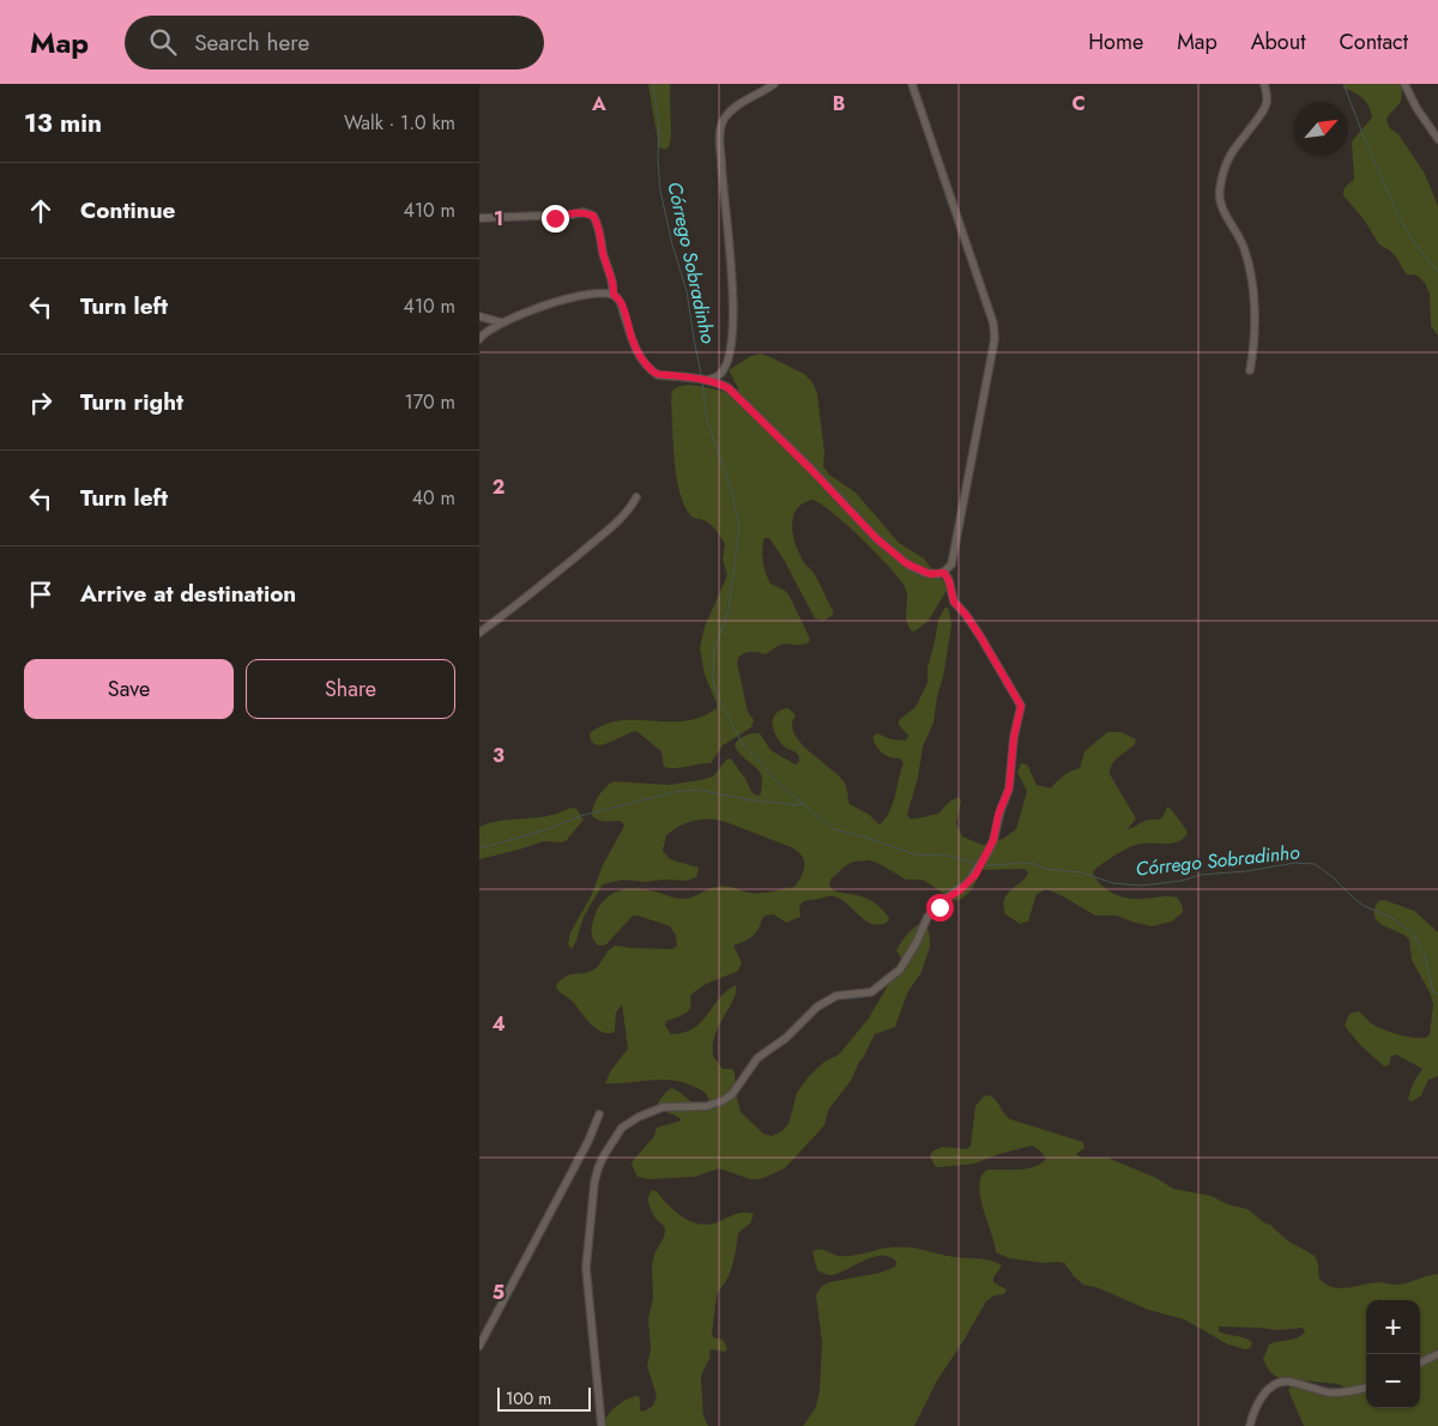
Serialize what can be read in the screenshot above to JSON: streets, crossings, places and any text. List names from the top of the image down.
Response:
{
  "water": ["Córrego Sobradinho"],
  "scale_bar": "100 m",
  "north": "top right",
  "page": {
    "header": "Map",
    "search": "Search here",
    "nav": [
      "Home",
      "Map",
      "About",
      "Contact"
    ],
    "heading": ["13 min", "Walk · 1.0 km"],
    "list": [
      ["Continue", "410 m"],
      ["Turn left", "410 m"],
      ["Turn right", "170 m"],
      ["Turn left", "40 m"],
      "Arrive at destination"
    ],
    "buttons": ["Save", "Share"],
    "map_buttons": ["+", "−"],
    "scale": "100 m"
  },
  "grid": {
    "columns": ["A", "B", "C"],
    "rows": [
      "1",
      "2",
      "3",
      "4",
      "5"
    ]
  }
}
